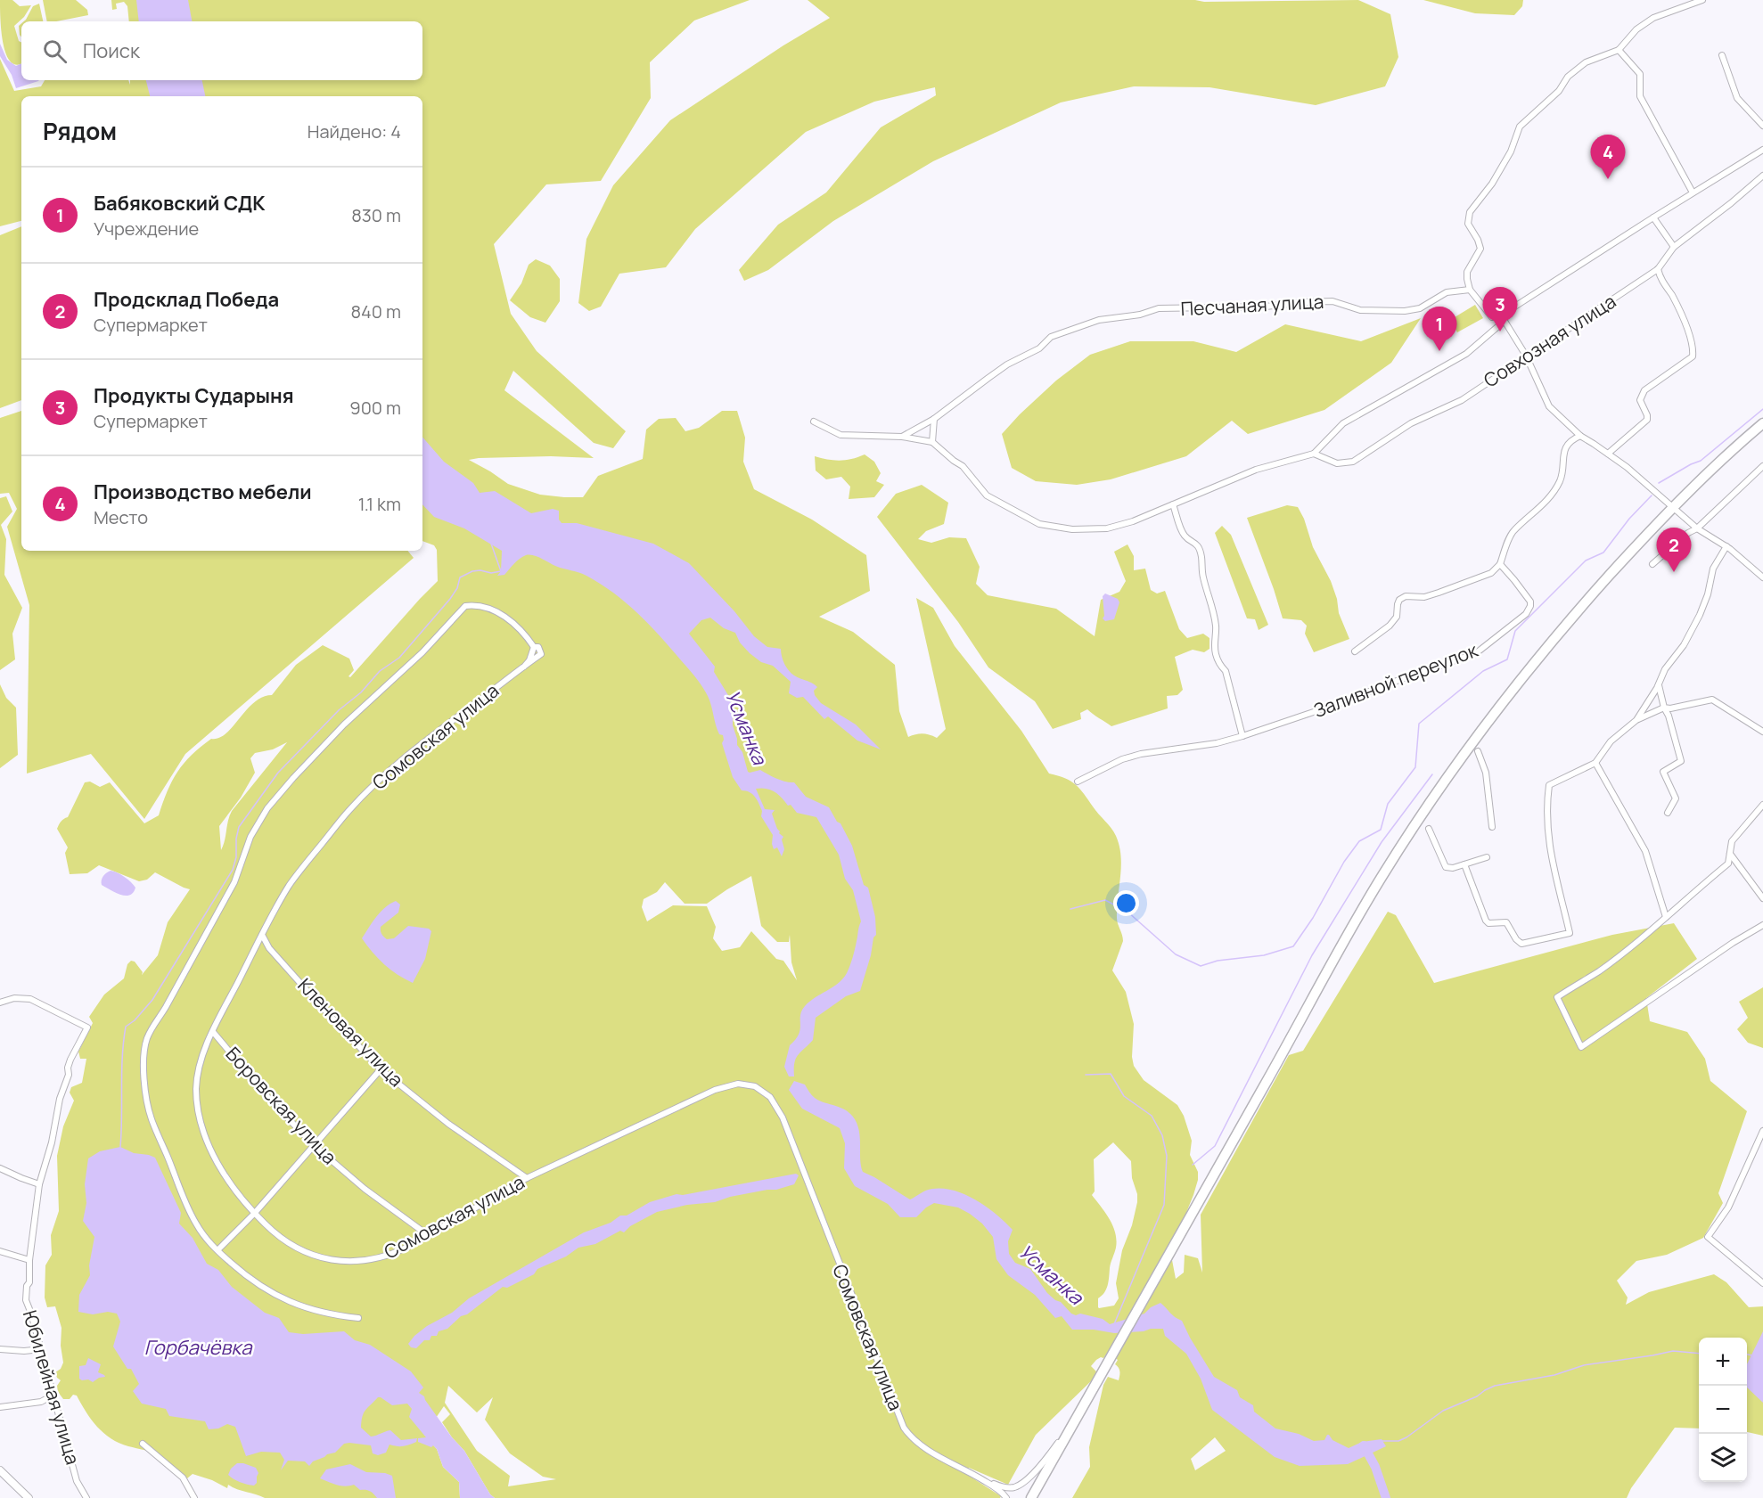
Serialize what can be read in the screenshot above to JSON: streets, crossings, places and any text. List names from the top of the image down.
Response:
{
  "streets": {
    "street": [
      "Песчаная улица",
      "Совхозная улица",
      "Заливной переулок",
      "Сомовская улица",
      "Кленовая улица",
      "Боровская улица",
      "Юбилейная улица"
    ]
  },
  "crossings": [
    ["Сомовская улица", "Кленовая улица"],
    ["Сомовская улица", "Боровская улица"]
  ],
  "water": ["Усманка", "Горбачёвка"],
  "page": {
    "search": "Поиск",
    "heading": ["Рядом", "Найдено: 4"],
    "pins": [
      "4",
      "3",
      "1",
      "2"
    ],
    "list": [
      {
        "mark": "1",
        "name": "Бабяковский СДК",
        "note": "Учреждение",
        "value": "830 m"
      },
      {
        "mark": "2",
        "name": "Продсклад Победа",
        "note": "Супермаркет",
        "value": "840 m"
      },
      {
        "mark": "3",
        "name": "Продукты Сударыня",
        "note": "Супермаркет",
        "value": "900 m"
      },
      {
        "mark": "4",
        "name": "Производство мебели",
        "note": "Место",
        "value": "1.1 km"
      }
    ],
    "map_buttons": ["+", "−"]
  }
}
